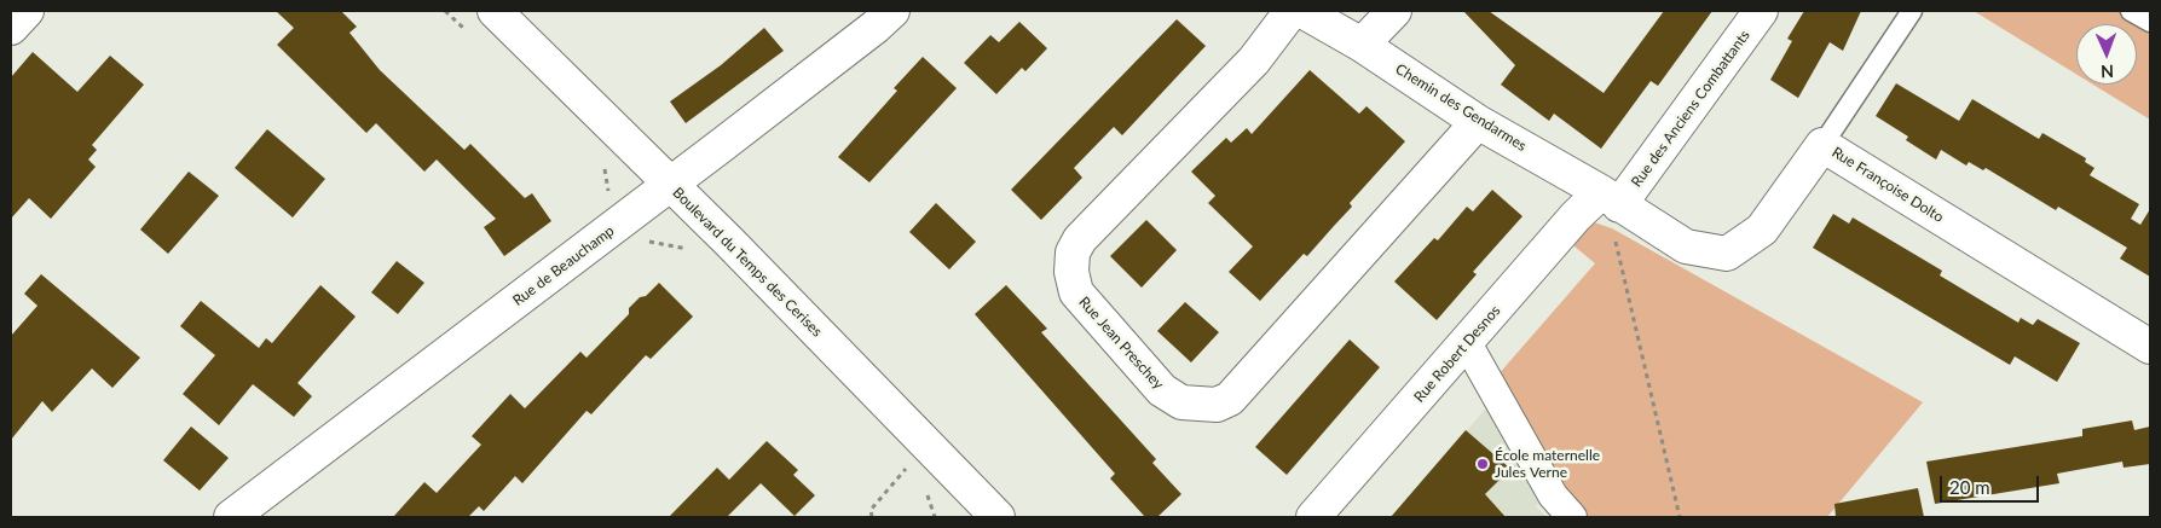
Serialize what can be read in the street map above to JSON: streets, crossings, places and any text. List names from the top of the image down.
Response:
{
  "streets": {
    "street": [
      "Chemin des Gendarmes",
      "Rue des Anciens Combattants",
      "Rue Françoise Dolto",
      "Boulevard du Temps des Cerises",
      "Rue de Beauchamp",
      "Rue Jean Preschey",
      "Rue Robert Desnos"
    ]
  },
  "crossings": [
    ["Chemin des Gendarmes", "Rue des Anciens Combattants"],
    ["Chemin des Gendarmes", "Rue Françoise Dolto"],
    ["Chemin des Gendarmes", "Rue Jean Preschey"],
    ["Chemin des Gendarmes", "Rue Robert Desnos"],
    ["Rue des Anciens Combattants", "Rue Françoise Dolto"],
    ["Rue des Anciens Combattants", "Rue Robert Desnos"],
    ["Rue Françoise Dolto", "Rue Robert Desnos"],
    ["Boulevard du Temps des Cerises", "Rue de Beauchamp"]
  ],
  "places": ["École maternelle Jules Verne"],
  "scale_bar": "20 m",
  "north": "bottom"
}
